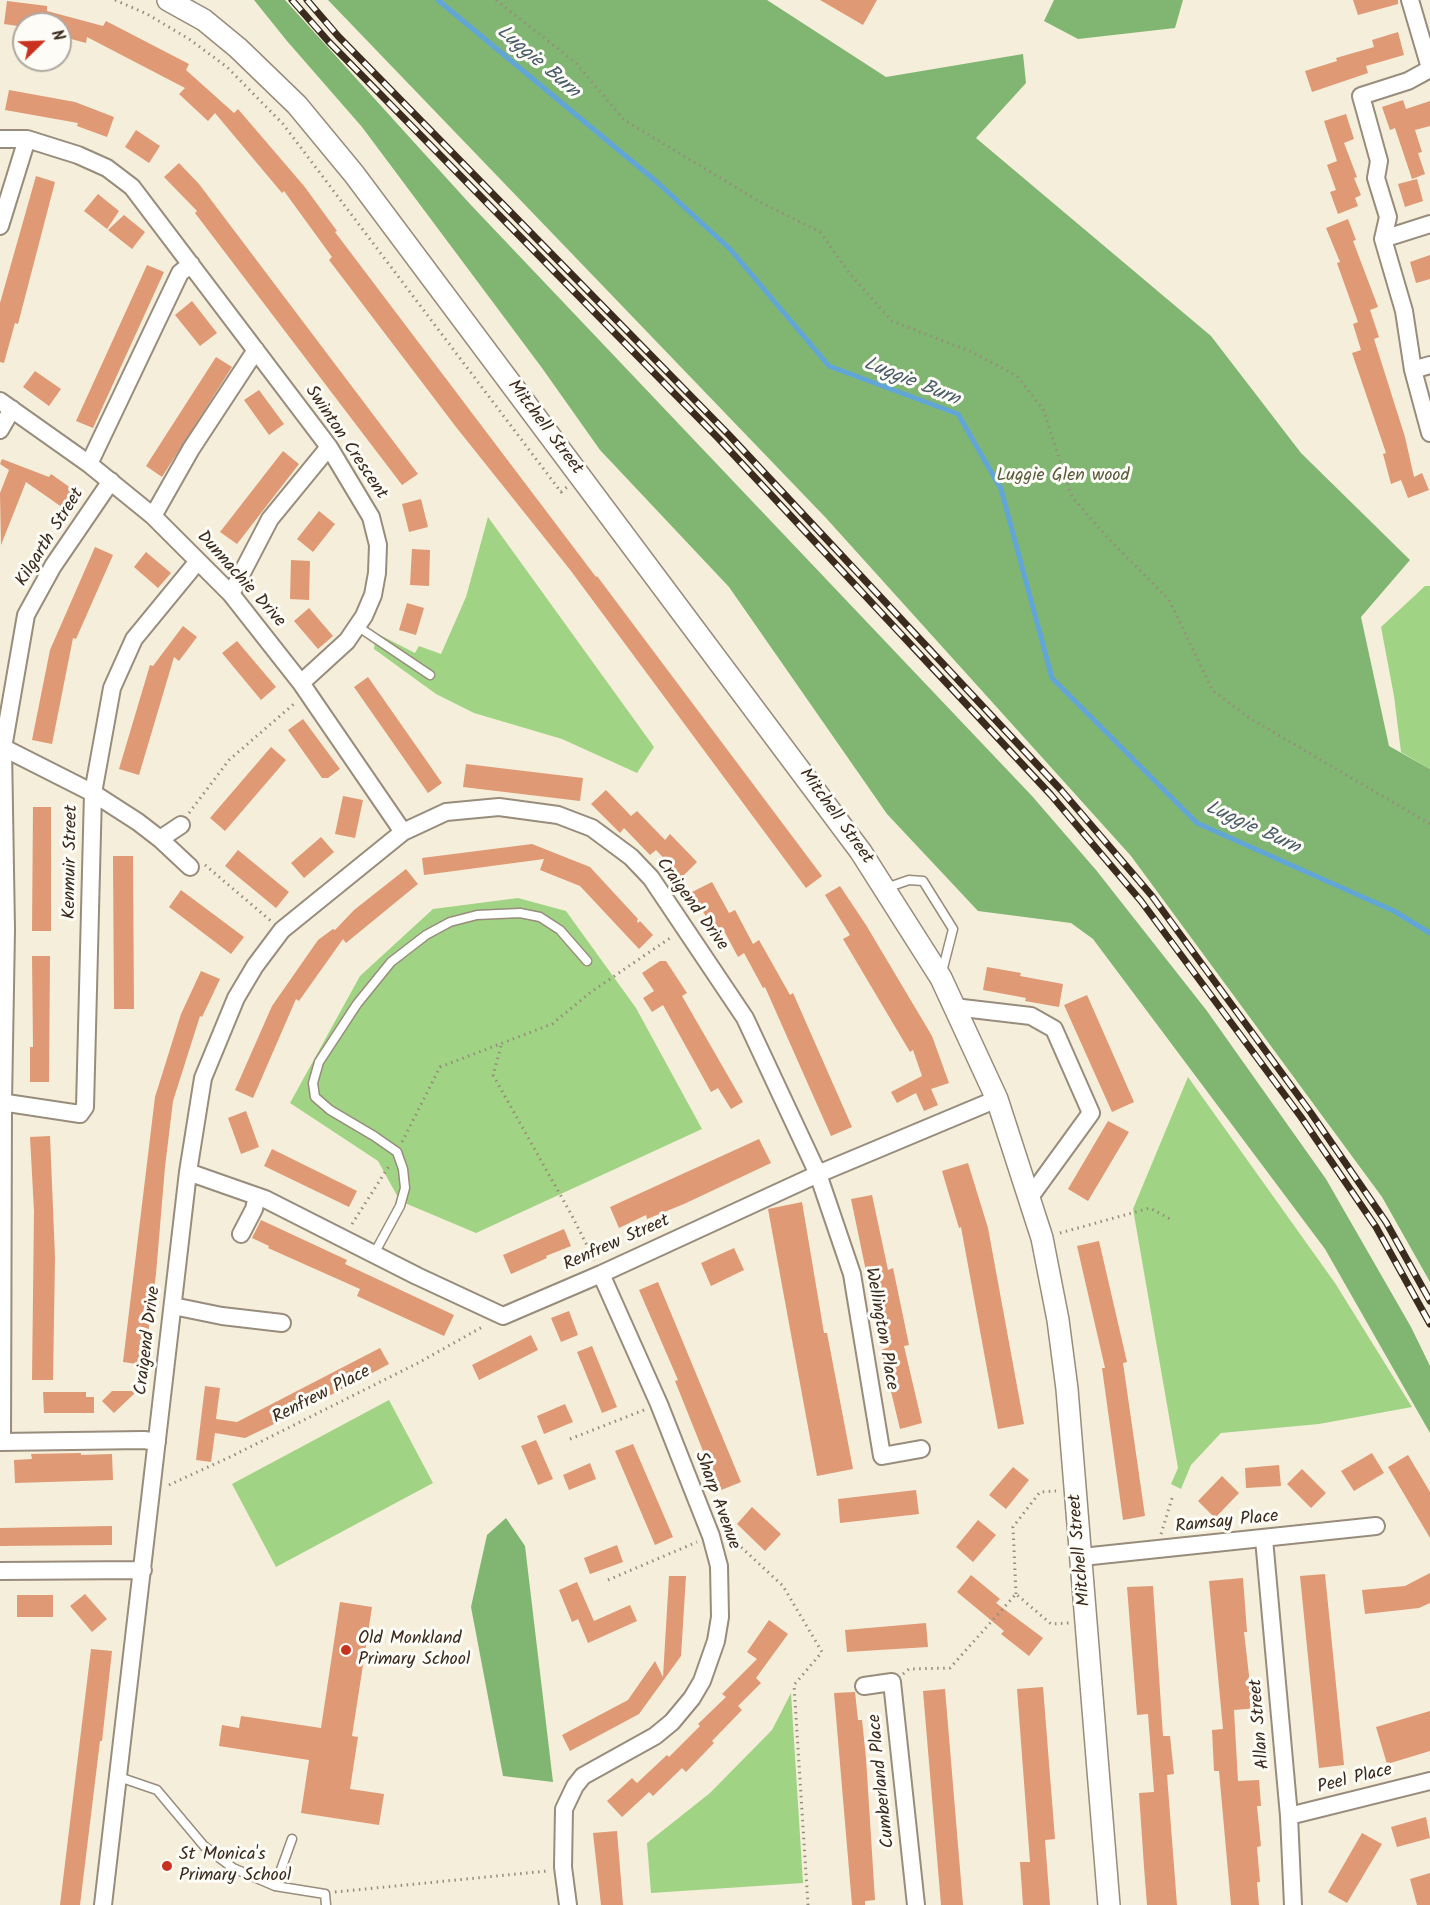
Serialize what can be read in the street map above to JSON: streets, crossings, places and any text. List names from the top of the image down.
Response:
{
  "streets": {
    "street": [
      "Mitchell Street",
      "Swinton Crescent",
      "Kilgarth Street",
      "Dunnachie Drive",
      "Kenmuir Street",
      "Craigend Drive",
      "Renfrew Street",
      "Wellington Place",
      "Sharp Avenue",
      "Ramsay Place",
      "Allan Street",
      "Peel Place",
      "Cumberland Place"
    ],
    "path": ["Renfrew Place"]
  },
  "crossings": [
    ["Mitchell Street", "Renfrew Street"],
    ["Mitchell Street", "Ramsay Place"],
    ["Swinton Crescent", "Dunnachie Drive"],
    ["Kilgarth Street", "Dunnachie Drive"],
    ["Kilgarth Street", "Kenmuir Street"],
    ["Dunnachie Drive", "Kenmuir Street"],
    ["Dunnachie Drive", "Craigend Drive"],
    ["Craigend Drive", "Renfrew Street"],
    ["Craigend Drive", "Wellington Place"],
    ["Craigend Drive", "Renfrew Place"],
    ["Renfrew Street", "Wellington Place"],
    ["Renfrew Street", "Renfrew Place"],
    ["Renfrew Street", "Sharp Avenue"],
    ["Ramsay Place", "Allan Street"],
    ["Allan Street", "Peel Place"]
  ],
  "water": ["Luggie Burn"],
  "parks": ["Luggie Glen wood"],
  "places": ["Old Monkland Primary School", "St Monica's Primary School"],
  "north": "top right"
}
